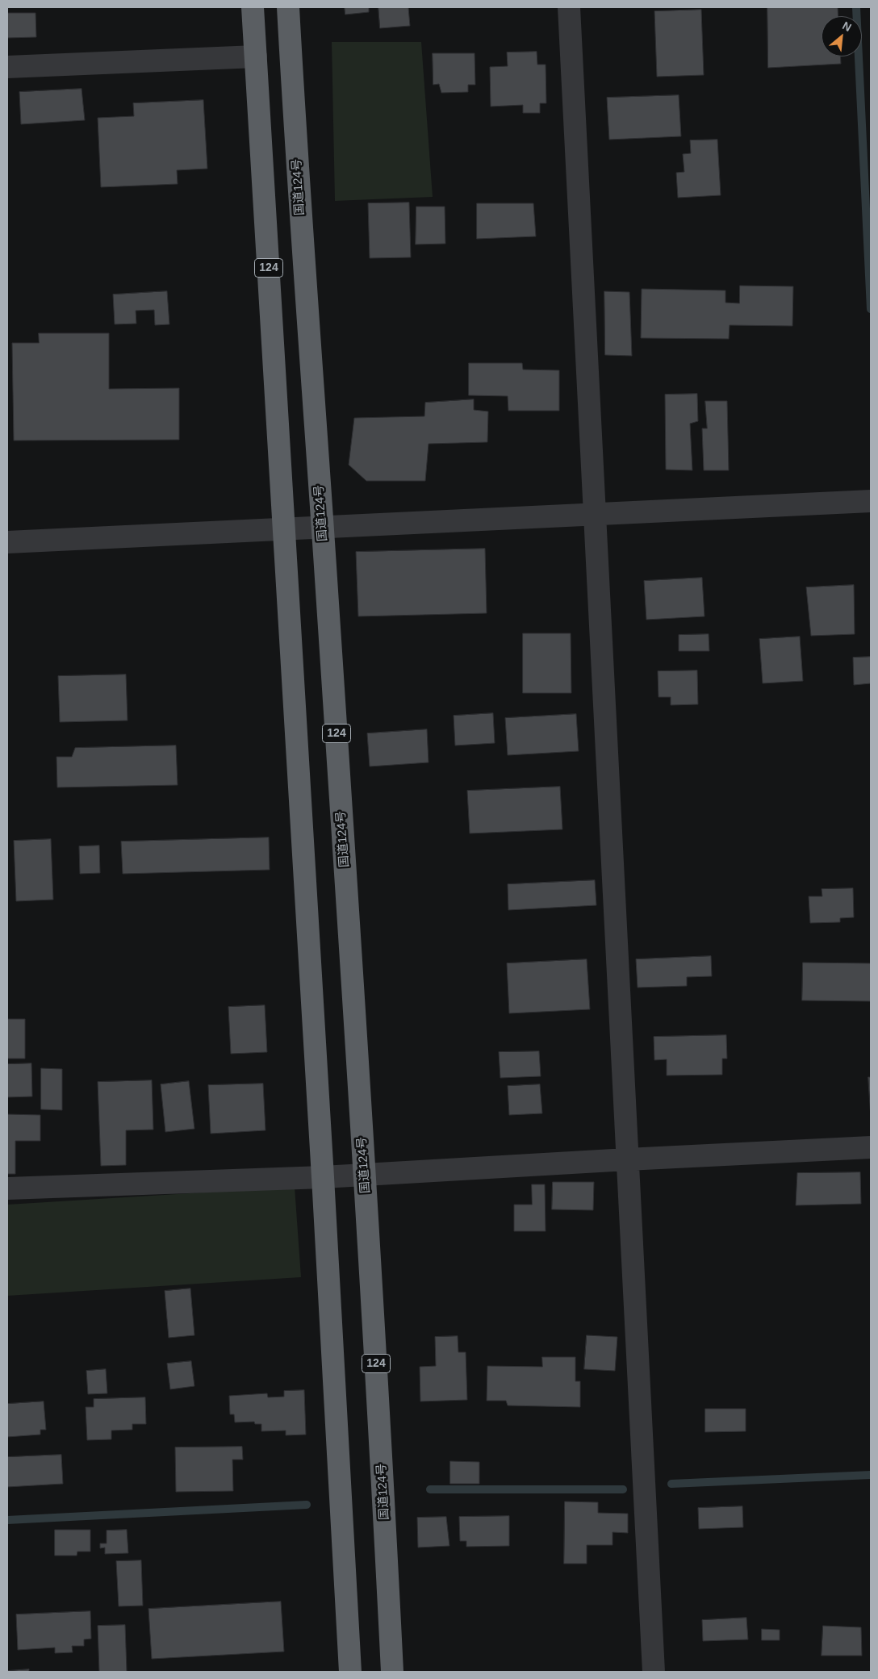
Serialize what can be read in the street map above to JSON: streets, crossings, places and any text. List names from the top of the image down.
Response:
{
  "streets": {
    "highway": ["国道124号", "124"]
  },
  "north": "top right"
}
